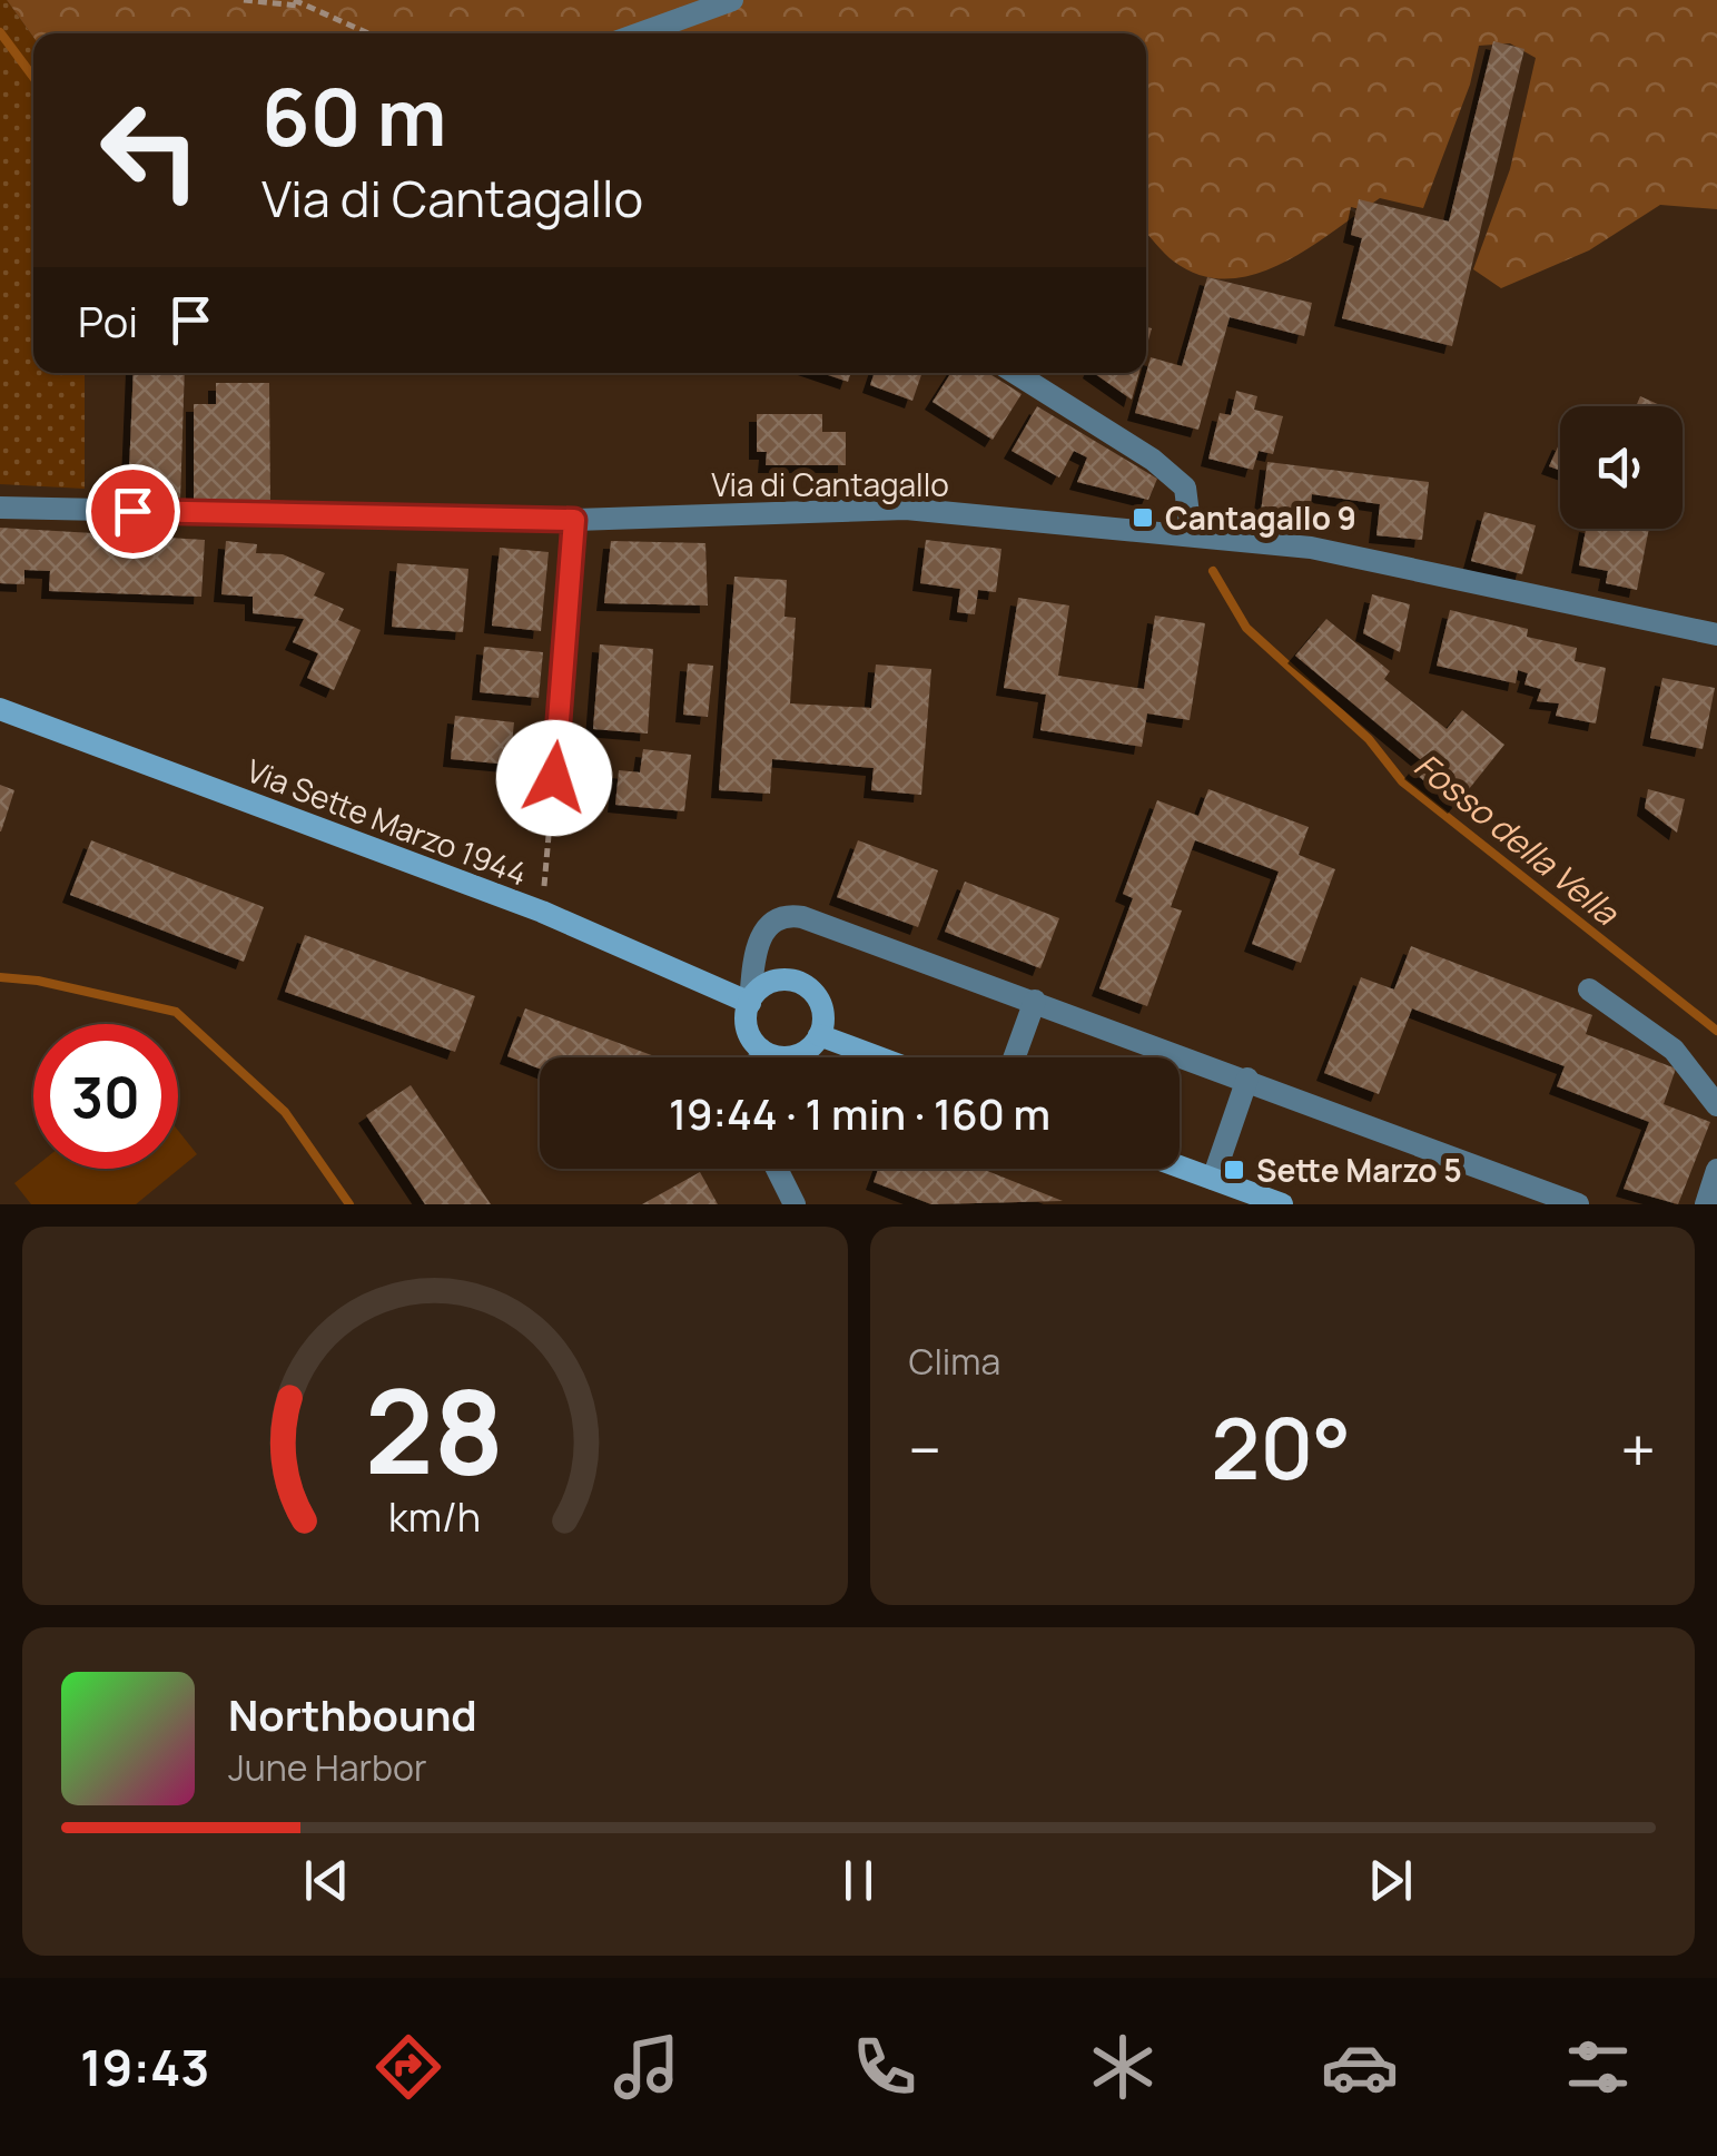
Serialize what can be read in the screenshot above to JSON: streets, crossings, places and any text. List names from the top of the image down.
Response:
{
  "streets": {
    "street": ["Via di Cantagallo", "Via Sette Marzo 1944"]
  },
  "water": ["Fosso della Vella"],
  "places": {
    "transit": ["Cantagallo 9", "Sette Marzo 5"]
  },
  "page": {
    "turn": ["60 m", "Via di Cantagallo"],
    "then": "Poi",
    "limit": "30",
    "trip": "19:44 · 1 min · 160 m",
    "tile": "Clima",
    "heat": ["−", "20°", "+"],
    "song": ["Northbound", "June Harbor"],
    "tabs": "19:43",
    "gauge": ["28", "km/h"]
  }
}
